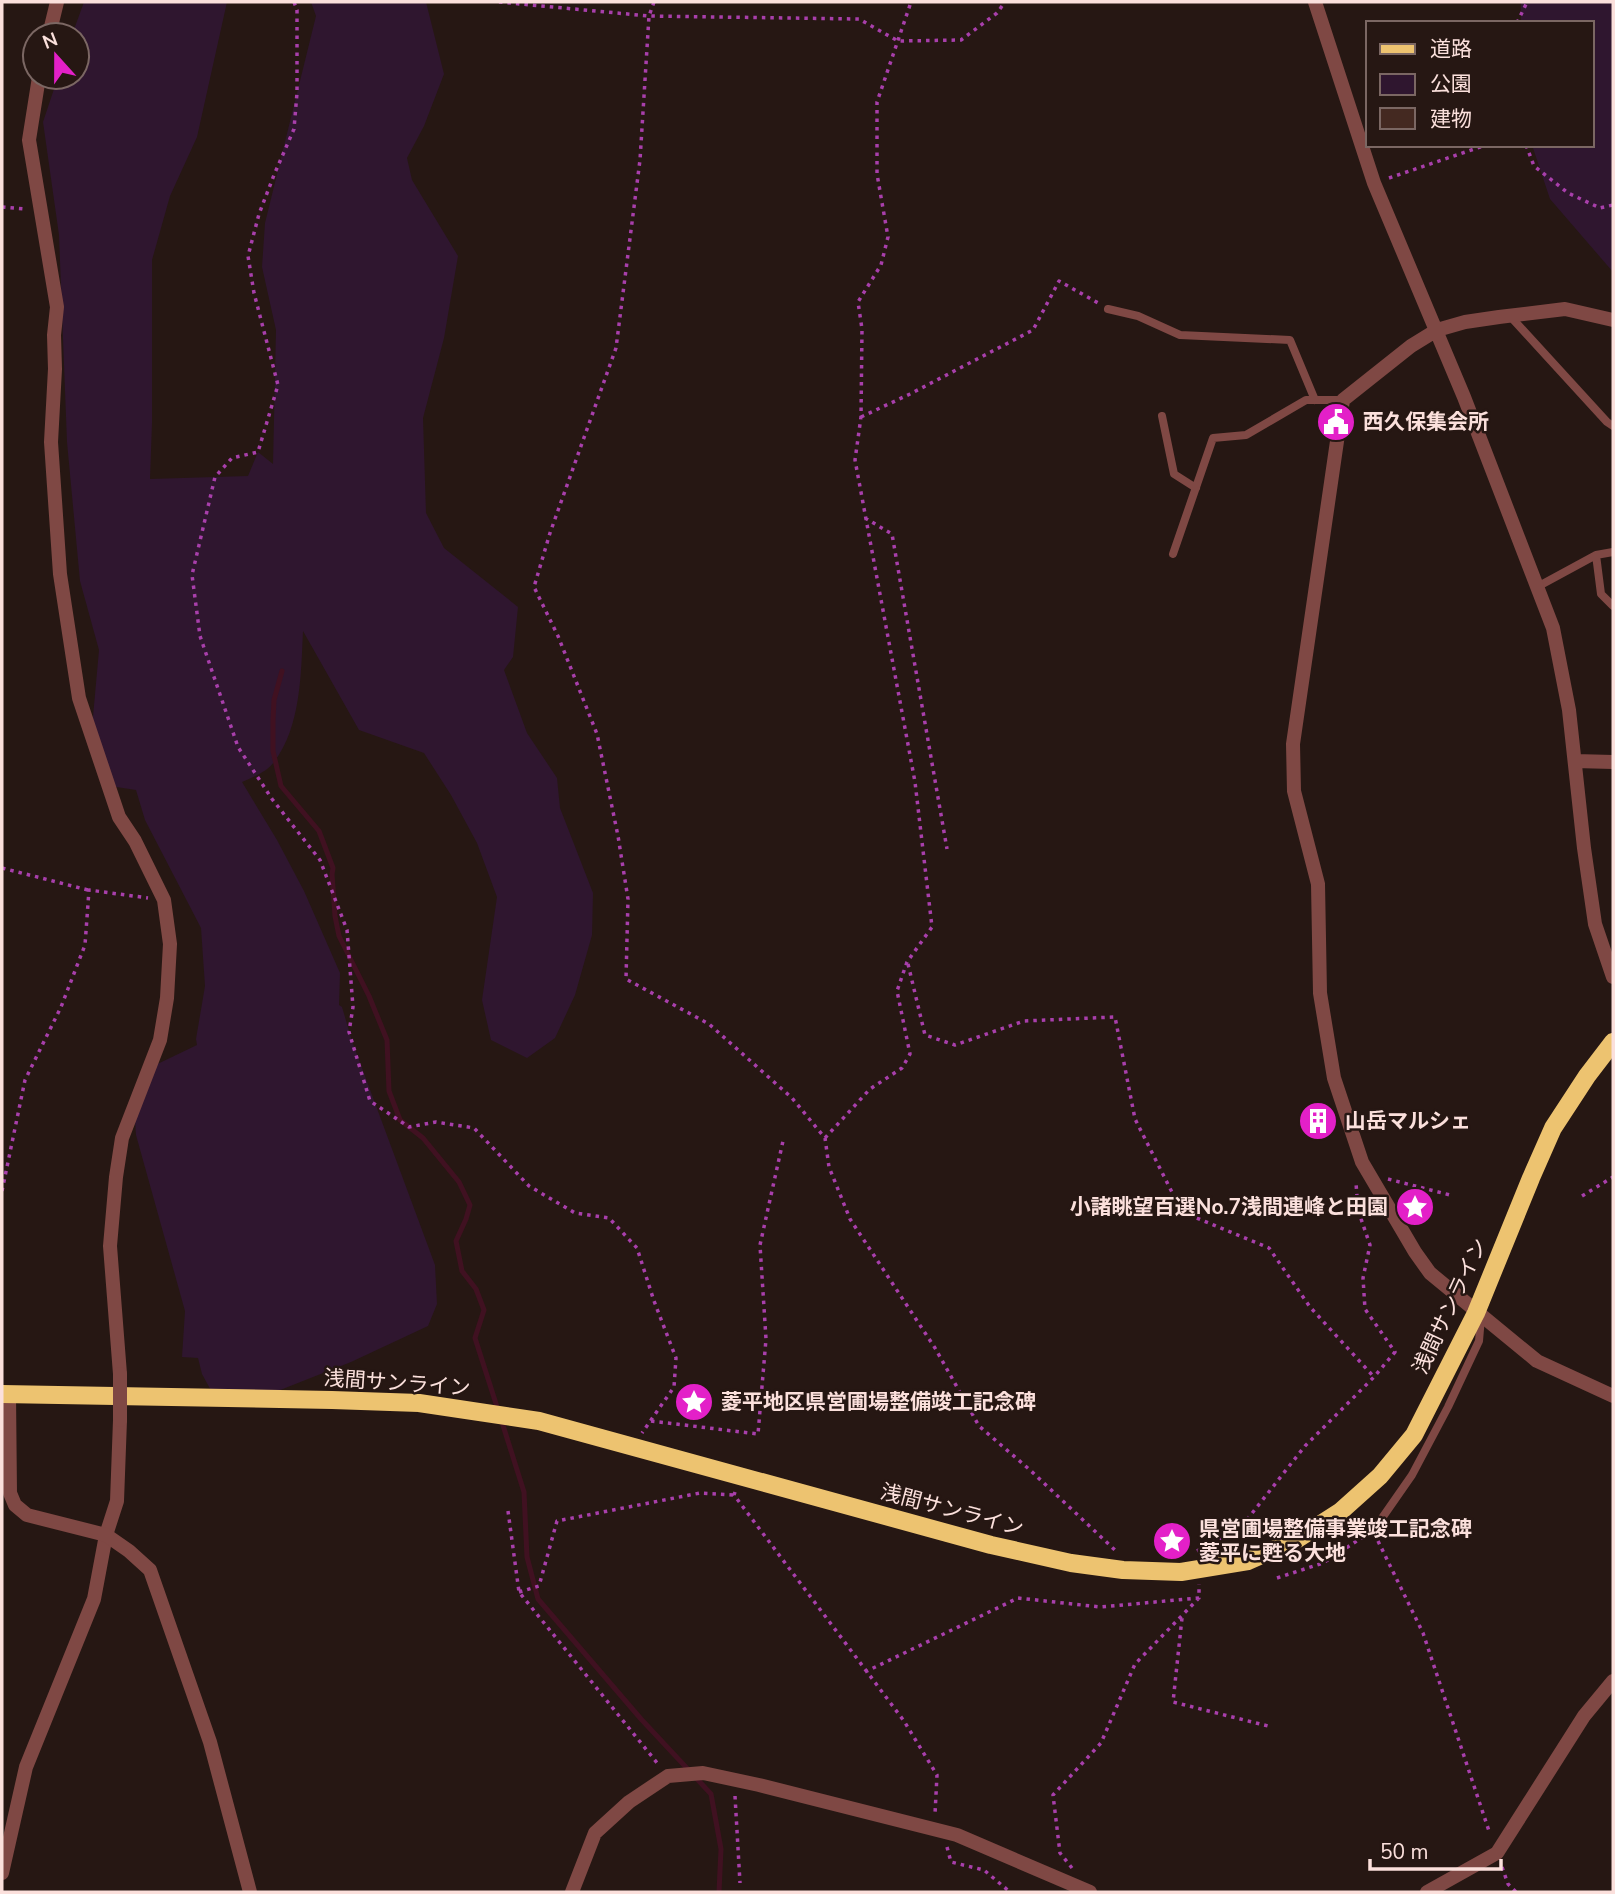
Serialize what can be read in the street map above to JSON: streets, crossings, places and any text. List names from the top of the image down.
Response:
{
  "streets": {
    "main road": ["浅間サンライン"]
  },
  "places": {
    "public building": ["西久保集会所"],
    "building": ["山岳マルシェ"],
    "place": ["小諸眺望百選No.7浅間連峰と田園", "菱平地区県営圃場整備竣工記念碑", "県営圃場整備事業竣工記念碑 菱平に甦る大地"]
  },
  "legend": ["道路", "公園", "建物"],
  "scale_bar": "50 m",
  "north": "top"
}
